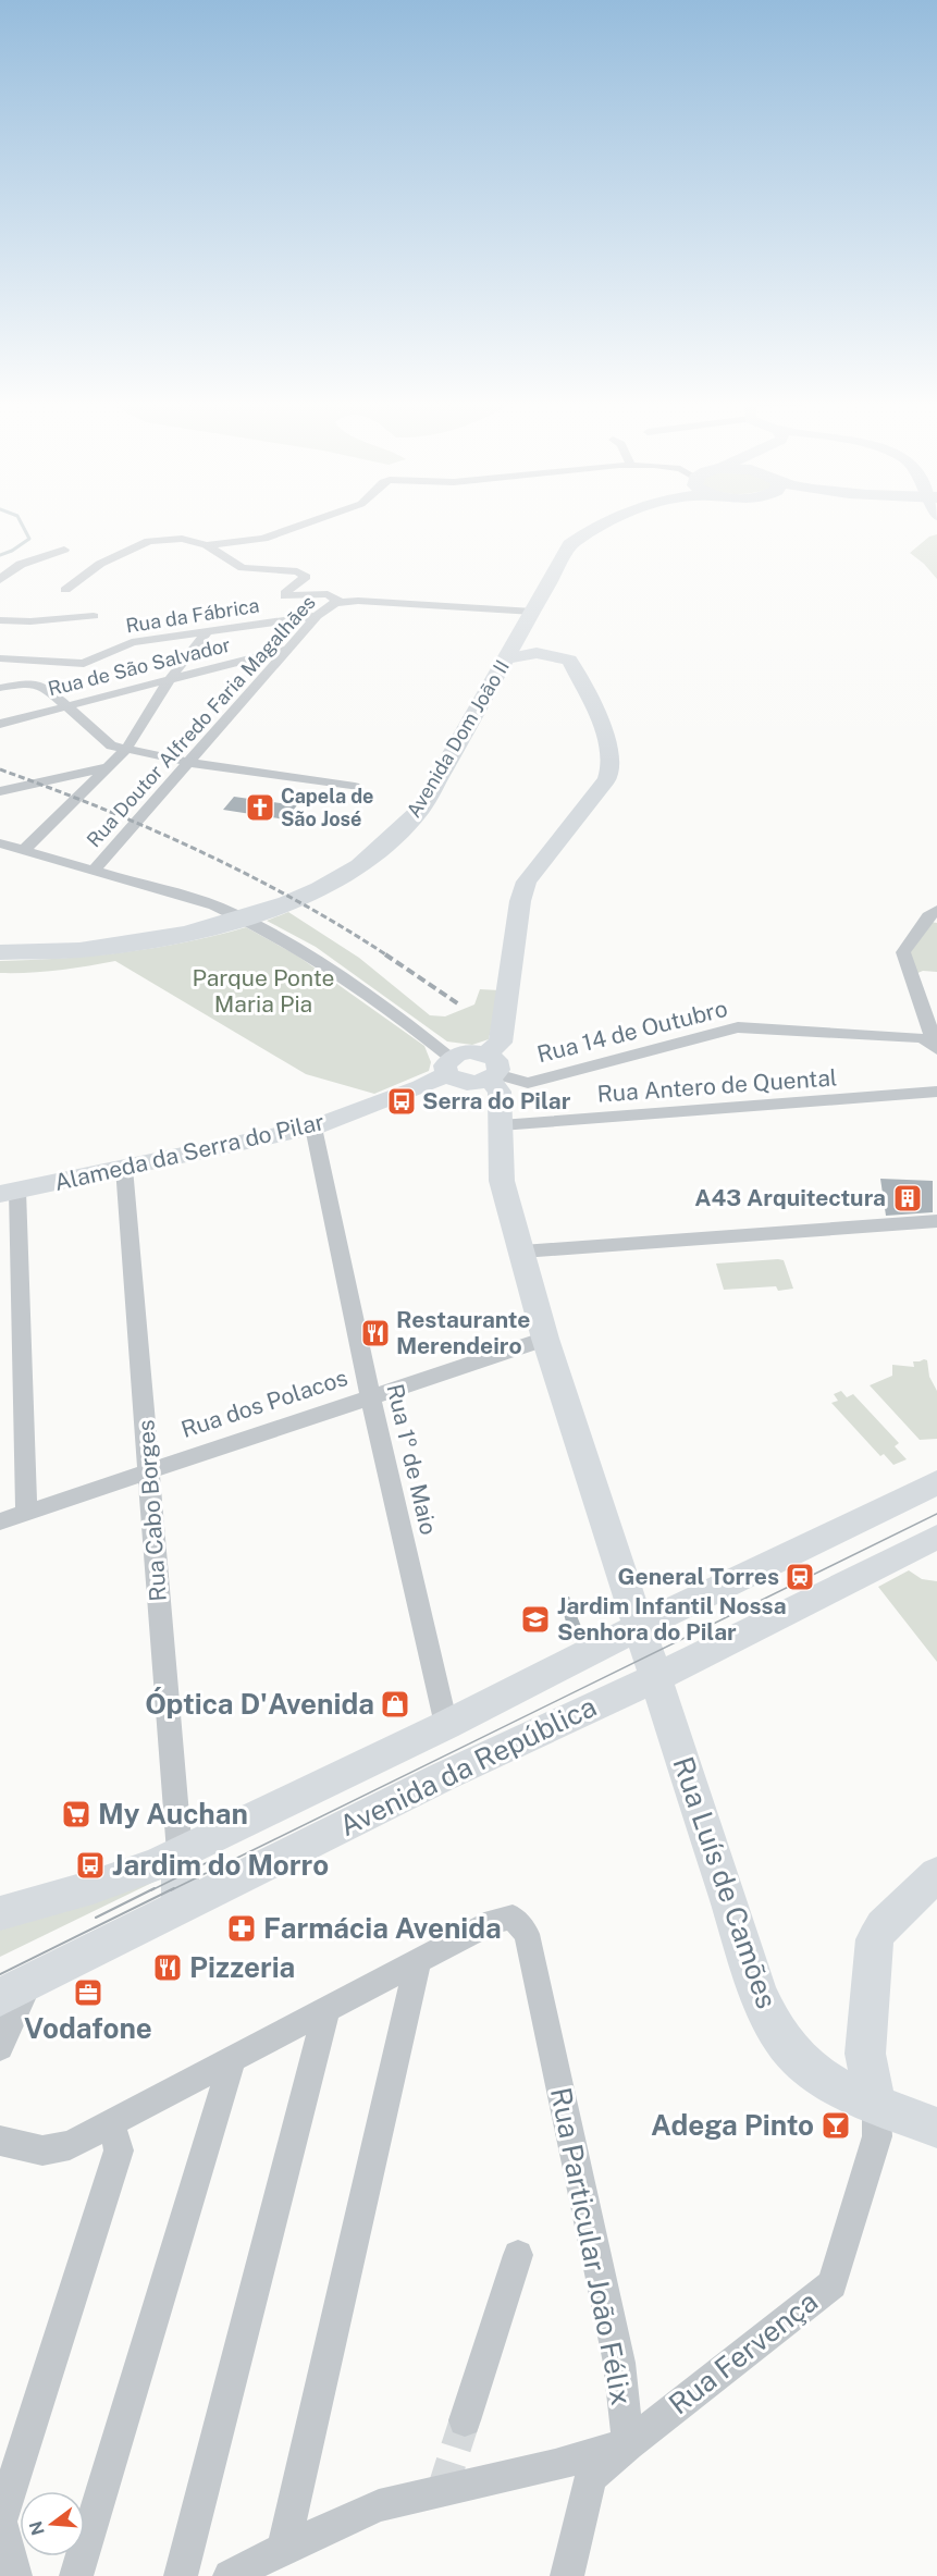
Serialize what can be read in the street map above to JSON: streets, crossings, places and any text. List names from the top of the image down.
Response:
{
  "streets": {
    "main road": ["Avenida Dom João II"],
    "street": [
      "Rua da Fábrica",
      "Rua de São Salvador",
      "Rua Doutor Alfredo Faria Magalhães",
      "Rua 14 de Outubro",
      "Rua Antero de Quental",
      "Alameda da Serra do Pilar",
      "Rua dos Polacos",
      "Rua 1º de Maio",
      "Rua Cabo Borges",
      "Avenida da República",
      "Rua Luís de Camões",
      "Rua Particular João Félix",
      "Rua Fervença"
    ]
  },
  "crossings": [
    ["Rua da Fábrica", "Rua Doutor Alfredo Faria Magalhães"],
    ["Rua de São Salvador", "Rua Doutor Alfredo Faria Magalhães"],
    ["Rua Doutor Alfredo Faria Magalhães", "Avenida Dom João II"],
    ["Rua 14 de Outubro", "Rua Luís de Camões"],
    ["Rua Antero de Quental", "Rua Luís de Camões"],
    ["Alameda da Serra do Pilar", "Rua 1º de Maio"],
    ["Alameda da Serra do Pilar", "Rua Cabo Borges"],
    ["Rua dos Polacos", "Rua 1º de Maio"],
    ["Rua dos Polacos", "Rua Cabo Borges"],
    ["Rua dos Polacos", "Rua Luís de Camões"],
    ["Rua 1º de Maio", "Avenida da República"],
    ["Rua Cabo Borges", "Avenida da República"],
    ["Avenida da República", "Rua Luís de Camões"],
    ["Rua Luís de Camões", "Rua Fervença"],
    ["Rua Particular João Félix", "Rua Fervença"]
  ],
  "parks": ["Parque Ponte Maria Pia"],
  "places": {
    "church": ["Capela de São José"],
    "bus stop": ["Serra do Pilar", "Jardim do Morro"],
    "building": ["A43 Arquitectura"],
    "restaurant": ["Restaurante Merendeiro", "Pizzeria"],
    "station": ["General Torres"],
    "school or university": ["Jardim Infantil Nossa Senhora do Pilar"],
    "shop": ["Óptica D'Avenida"],
    "supermarket": ["My Auchan"],
    "pharmacy": ["Farmácia Avenida"],
    "office": ["Vodafone"],
    "bar": ["Adega Pinto"]
  },
  "north": "left"
}
